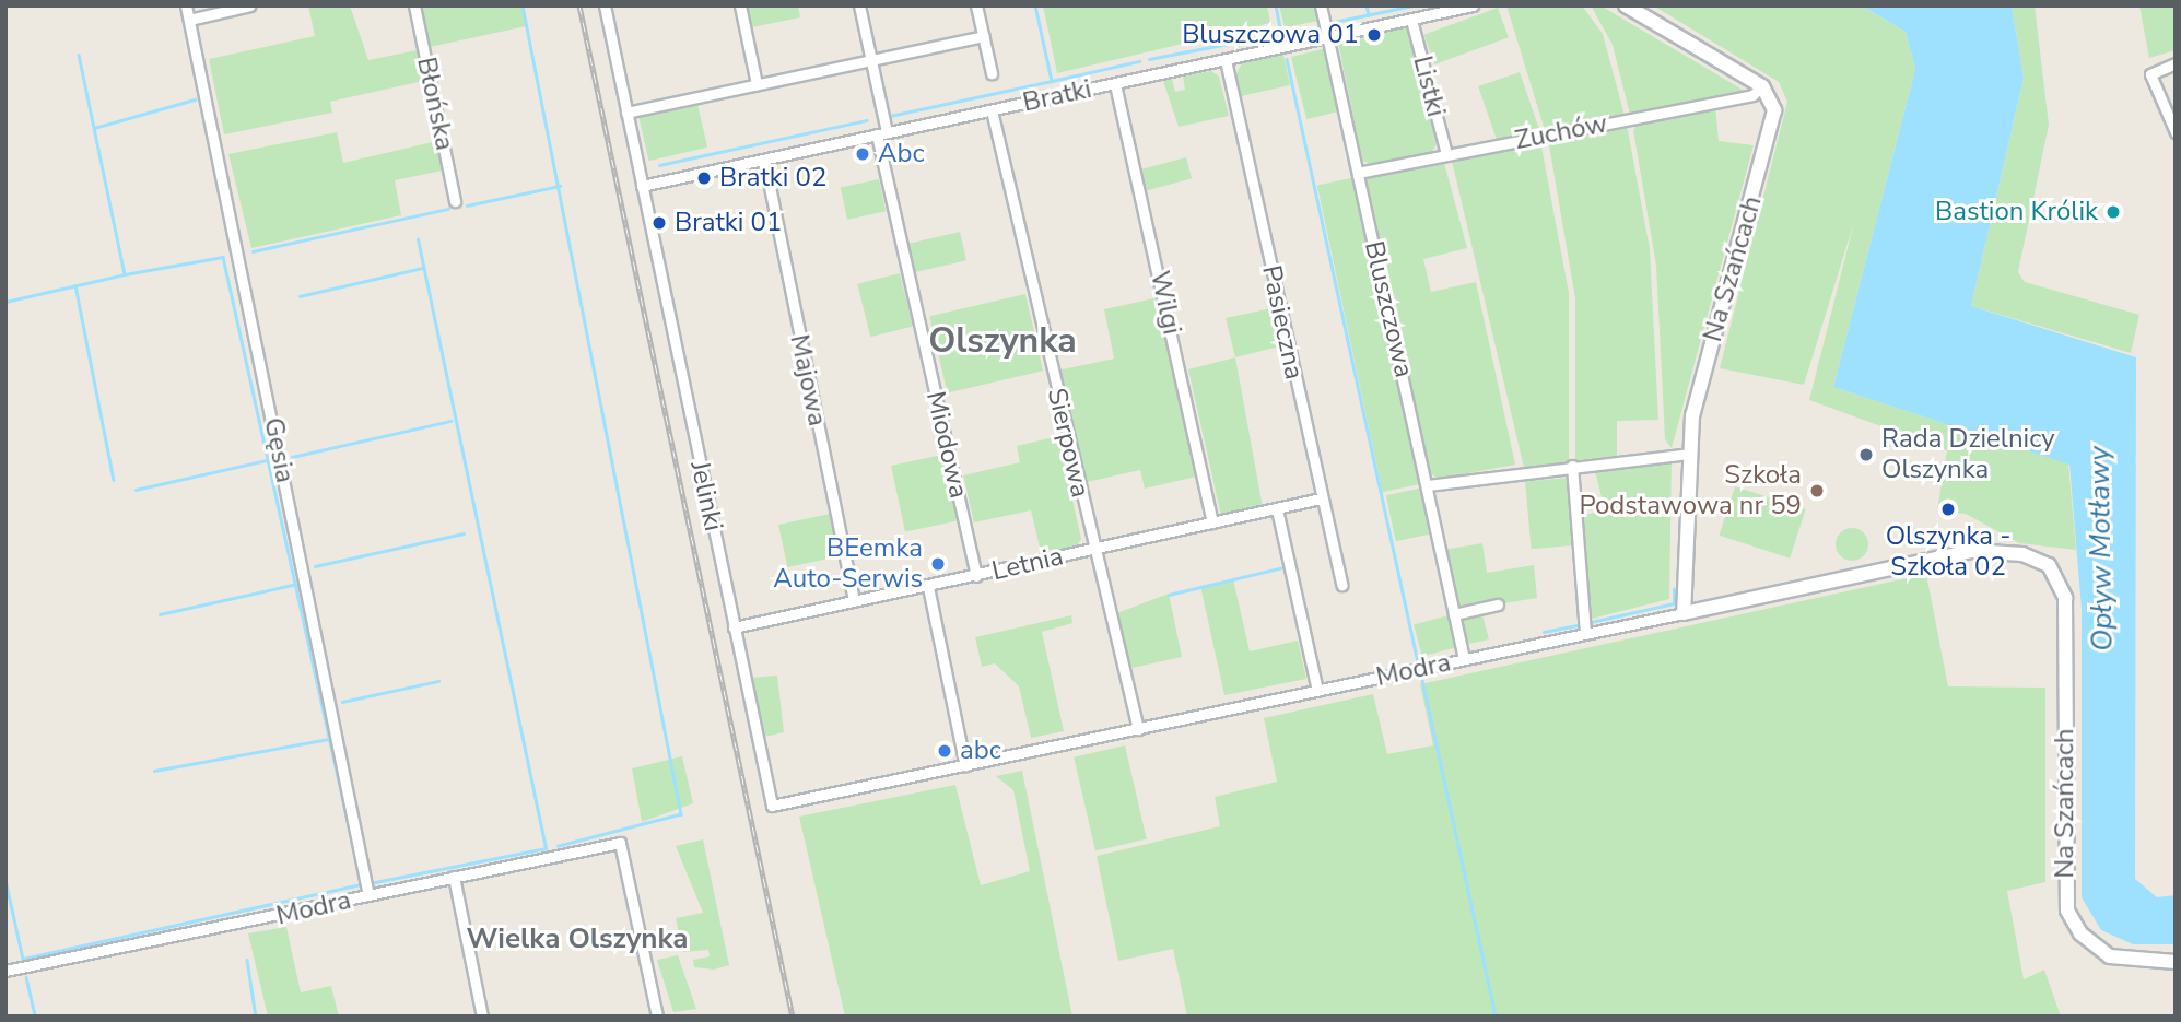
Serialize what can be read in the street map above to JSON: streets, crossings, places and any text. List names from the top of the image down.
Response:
{
  "streets": {
    "street": [
      "Listki",
      "Bratki",
      "Błońska",
      "Zuchów",
      "Na Szańcach",
      "Wilgi",
      "Bluszczowa",
      "Pasieczna",
      "Majowa",
      "Sierpowa",
      "Miodowa",
      "Gęsia",
      "Jelinki",
      "Letnia",
      "Modra"
    ]
  },
  "crossings": [
    ["Listki", "Bratki"],
    ["Listki", "Zuchów"],
    ["Bratki", "Wilgi"],
    ["Bratki", "Bluszczowa"],
    ["Bratki", "Pasieczna"],
    ["Bratki", "Majowa"],
    ["Bratki", "Sierpowa"],
    ["Bratki", "Miodowa"],
    ["Bratki", "Jelinki"],
    ["Zuchów", "Na Szańcach"],
    ["Zuchów", "Bluszczowa"],
    ["Na Szańcach", "Modra"],
    ["Wilgi", "Letnia"],
    ["Bluszczowa", "Modra"],
    ["Pasieczna", "Letnia"],
    ["Majowa", "Letnia"],
    ["Sierpowa", "Letnia"],
    ["Sierpowa", "Modra"],
    ["Miodowa", "Letnia"],
    ["Gęsia", "Modra"],
    ["Jelinki", "Letnia"],
    ["Jelinki", "Modra"]
  ],
  "districts": ["Olszynka", "Wielka Olszynka"],
  "water": ["Opływ Motławy"],
  "places": [
    "Bluszczowa 01",
    "Abc",
    "Bratki 02",
    "Bastion Królik",
    "Bratki 01",
    "Rada Dzielnicy Olszynka",
    "Szkoła Podstawowa nr 59",
    "Olszynka - Szkoła 02",
    "BEemka Auto-Serwis",
    "abc"
  ]
}
